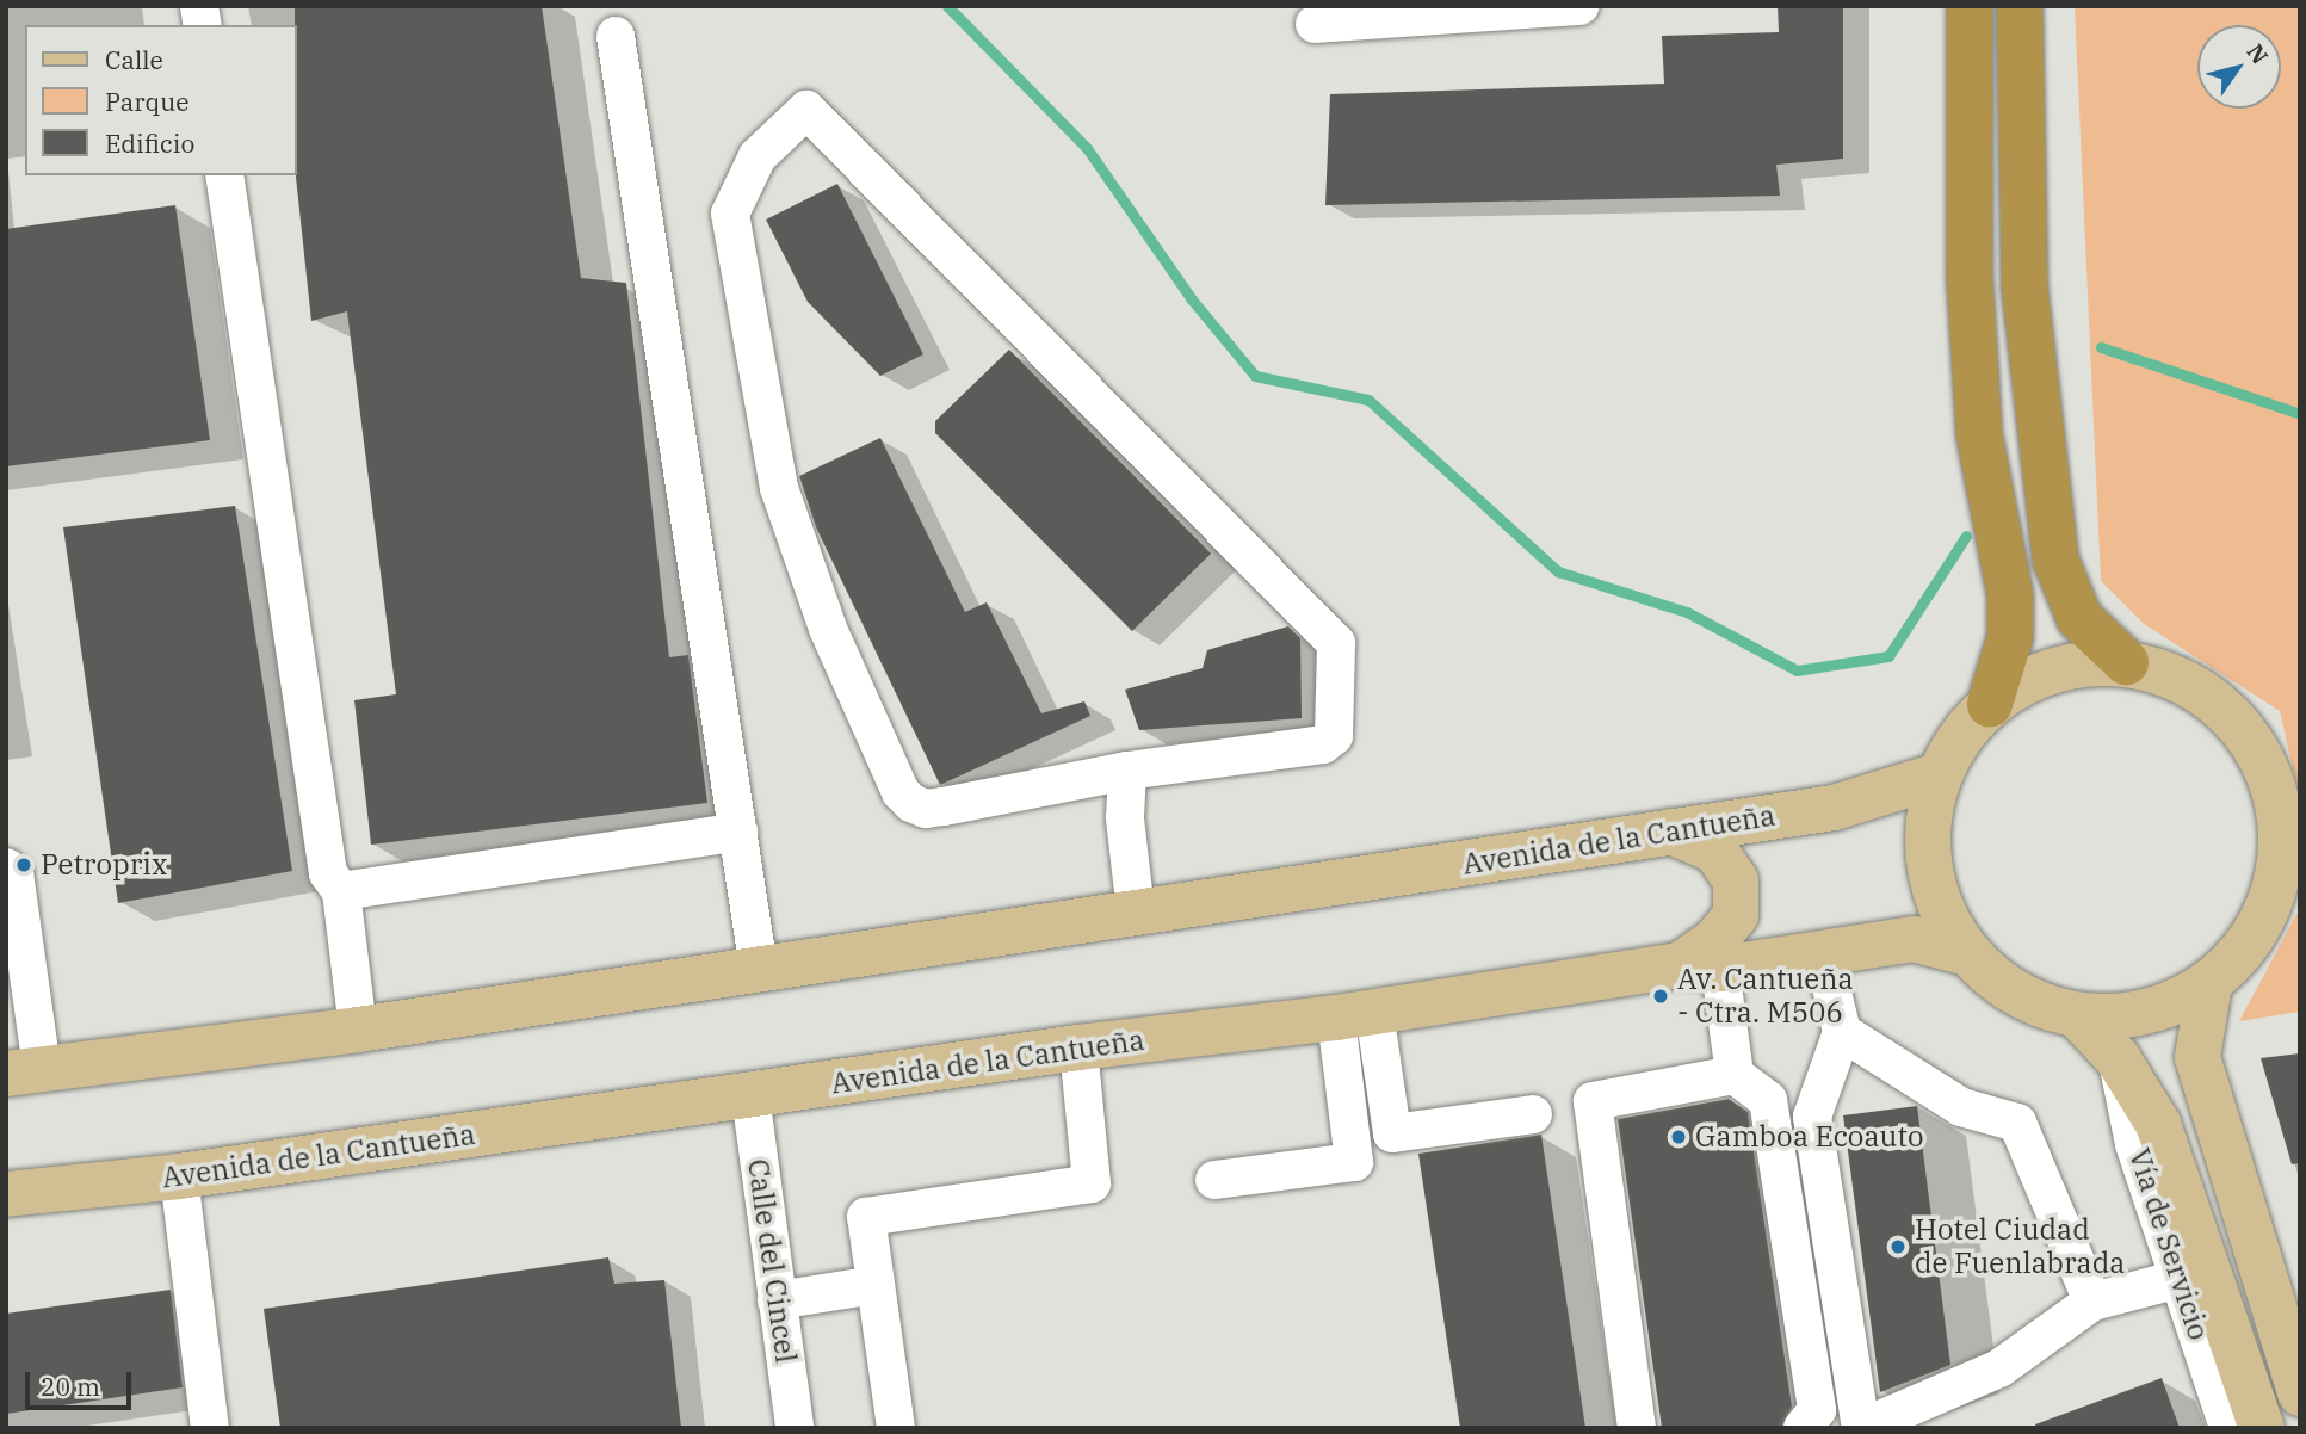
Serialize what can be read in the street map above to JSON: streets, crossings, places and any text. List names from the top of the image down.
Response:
{
  "streets": {
    "main road": ["Avenida de la Cantueña"],
    "street": ["Vía de Servicio", "Calle del Cincel"]
  },
  "crossings": [
    ["Avenida de la Cantueña", "Calle del Cincel"]
  ],
  "places": [
    "Petroprix",
    "Av. Cantueña - Ctra. M506",
    "Gamboa Ecoauto",
    "Hotel Ciudad de Fuenlabrada"
  ],
  "legend": ["Calle", "Parque", "Edificio"],
  "scale_bar": "20 m",
  "north": "top right"
}
